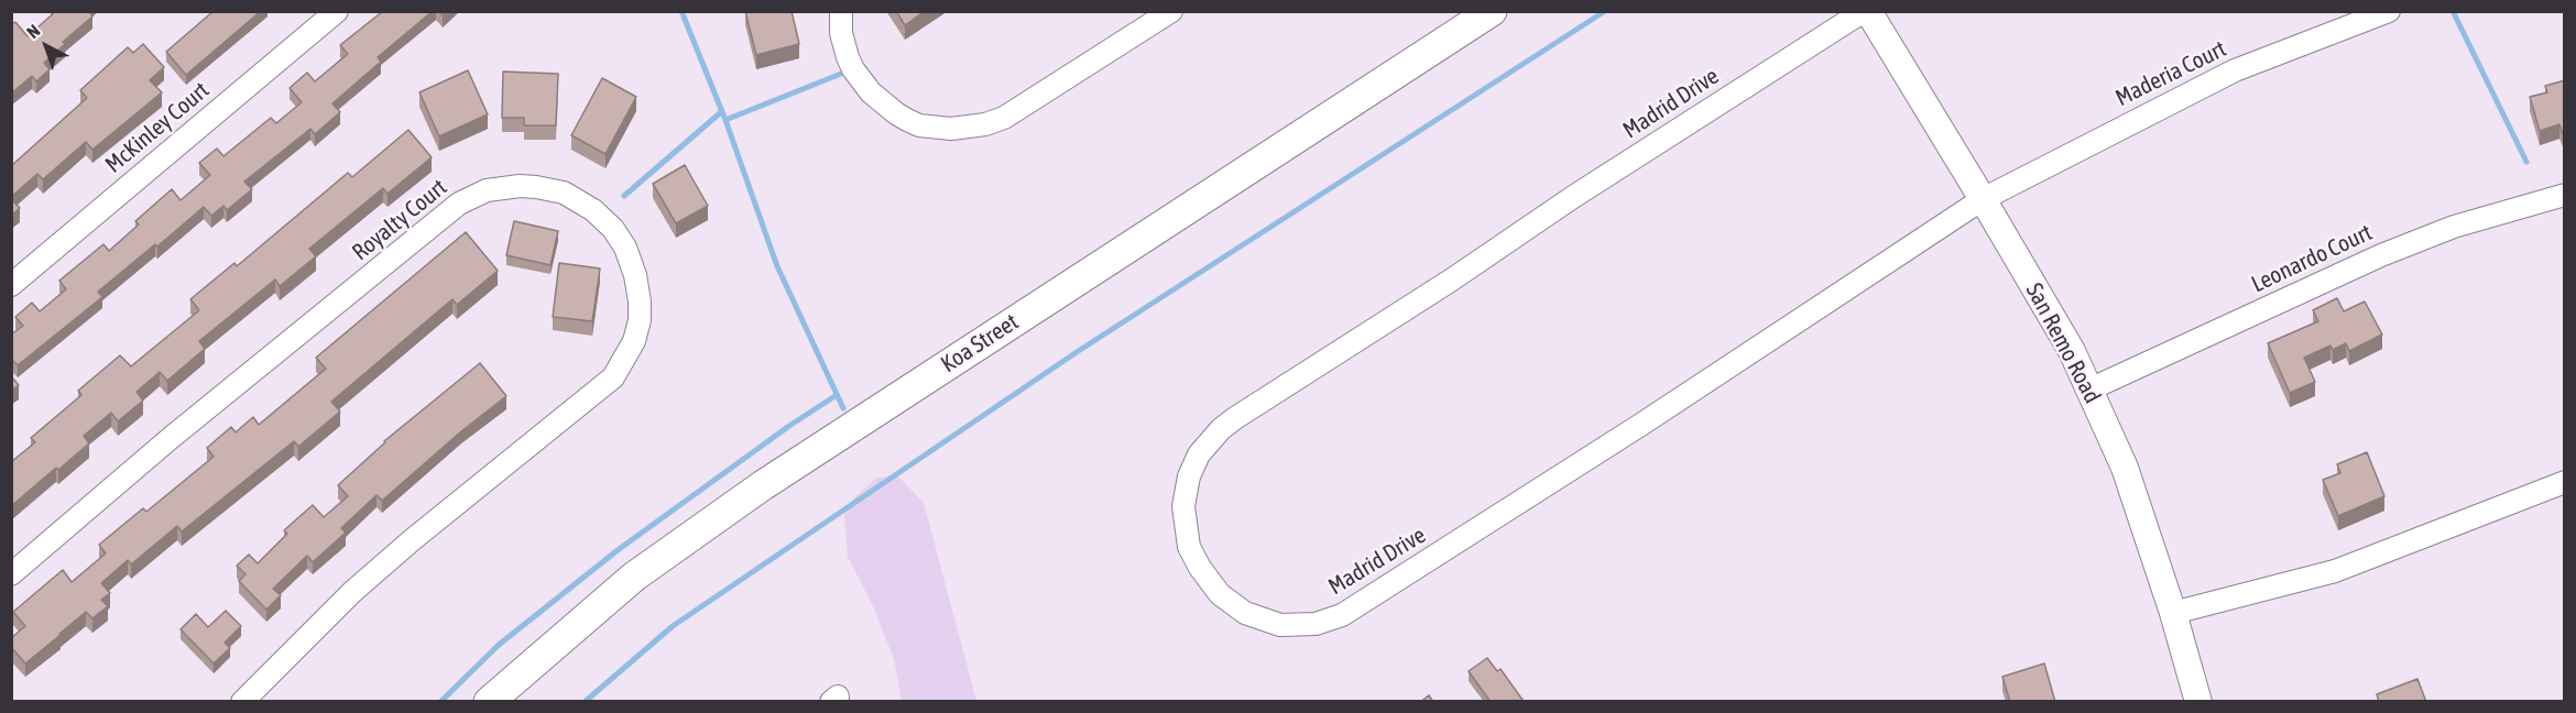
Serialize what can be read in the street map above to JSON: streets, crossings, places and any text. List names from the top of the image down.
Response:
{
  "streets": {
    "main road": ["Koa Street"],
    "street": [
      "Maderia Court",
      "Madrid Drive",
      "McKinley Court",
      "Royalty Court",
      "Leonardo Court",
      "San Remo Road"
    ]
  },
  "crossings": [
    ["Maderia Court", "Madrid Drive"],
    ["Maderia Court", "San Remo Road"],
    ["Madrid Drive", "San Remo Road"],
    ["Leonardo Court", "San Remo Road"]
  ],
  "north": "top left"
}
